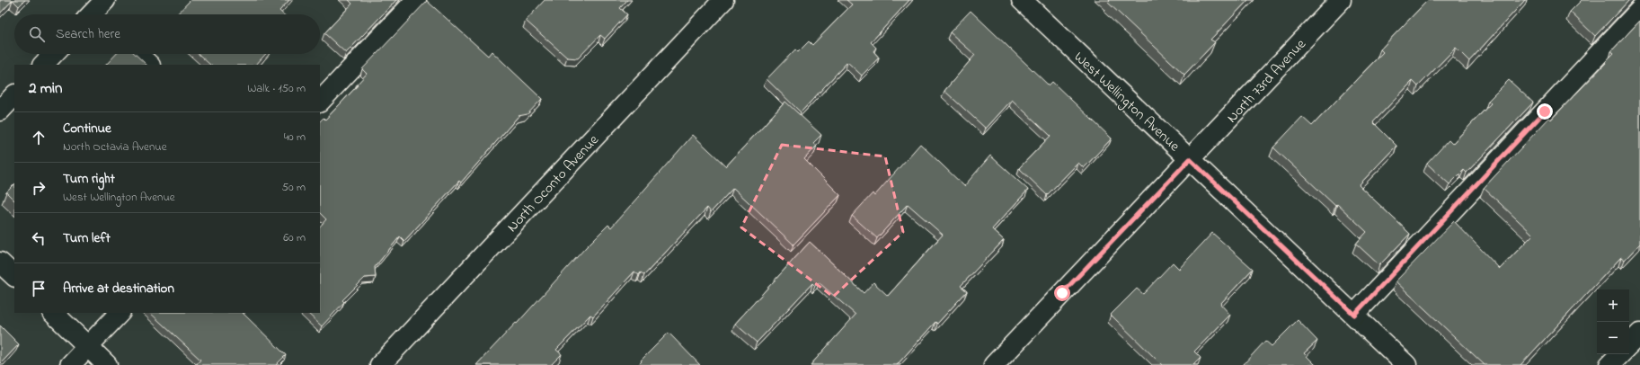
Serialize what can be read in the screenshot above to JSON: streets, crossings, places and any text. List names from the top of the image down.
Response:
{
  "streets": {
    "street": ["North 73rd Avenue", "West Wellington Avenue", "North Oconto Avenue"]
  },
  "crossings": [
    ["North 73rd Avenue", "West Wellington Avenue"]
  ],
  "page": {
    "search": "Search here",
    "heading": ["2 min", "Walk · 150 m"],
    "list": [
      ["Continue", "North Octavia Avenue", "40 m"],
      ["Turn right", "West Wellington Avenue", "50 m"],
      ["Turn left", "60 m"],
      "Arrive at destination"
    ],
    "map_buttons": ["+", "−"]
  }
}
